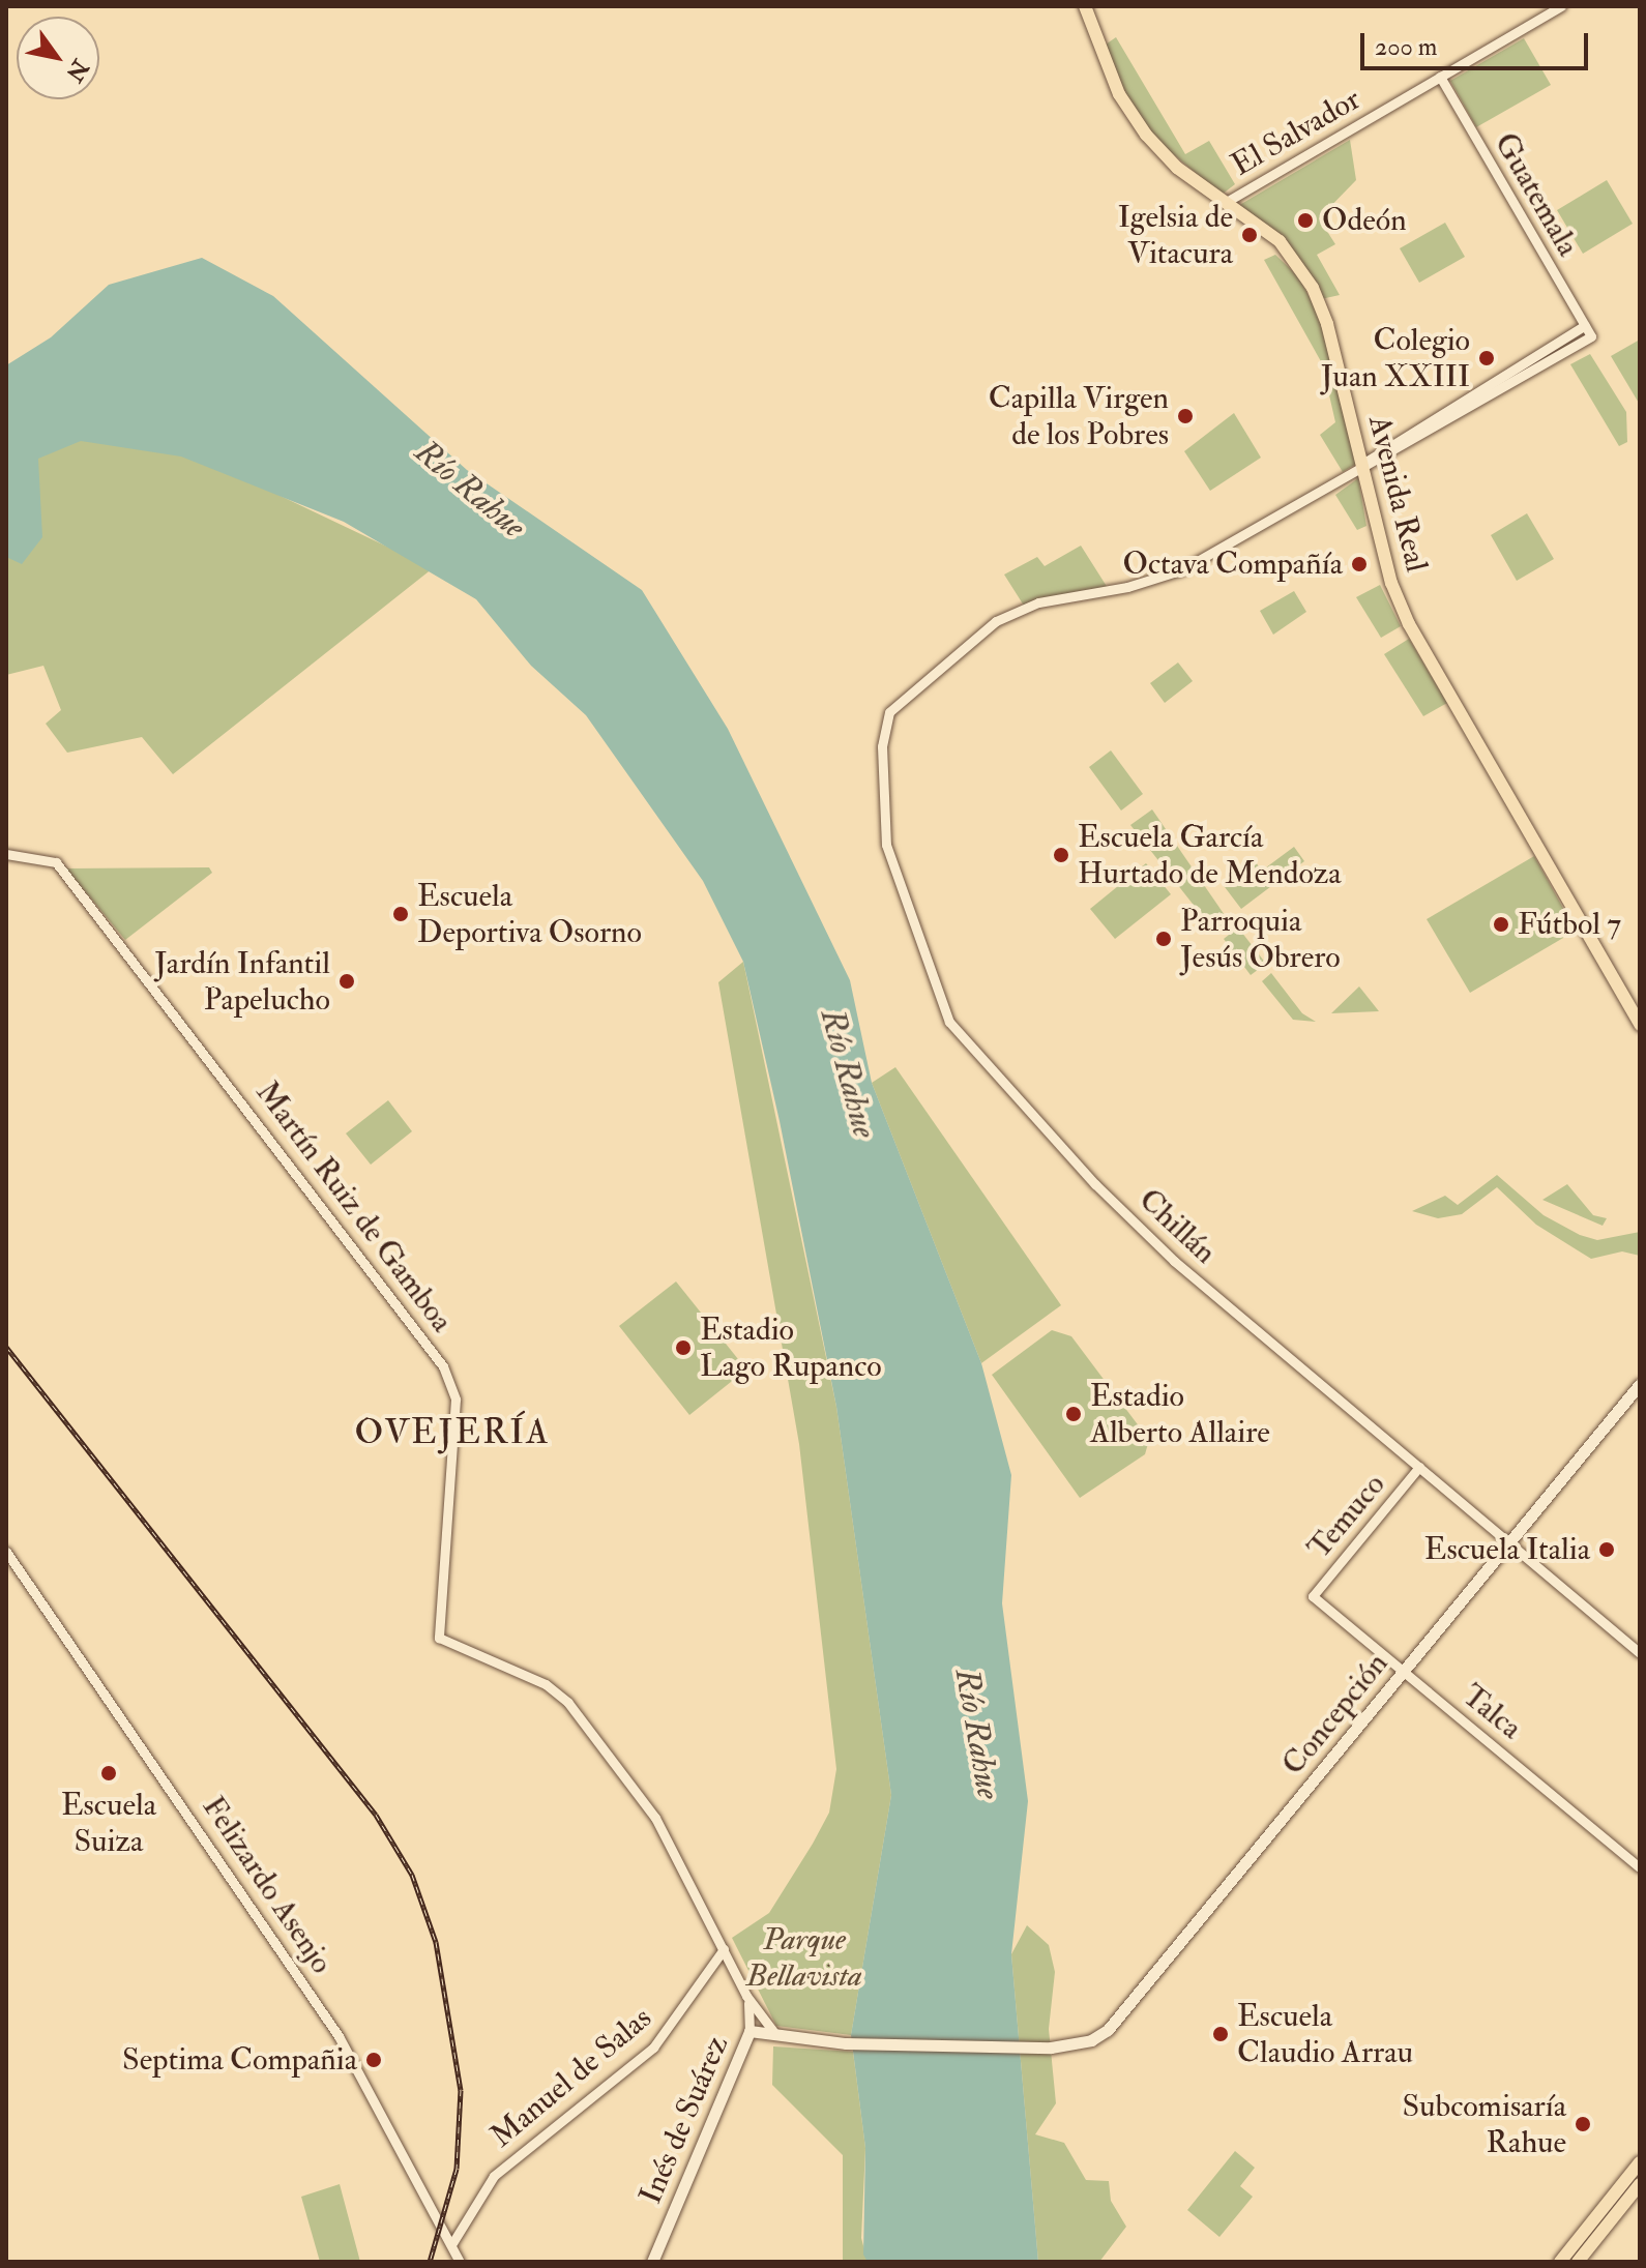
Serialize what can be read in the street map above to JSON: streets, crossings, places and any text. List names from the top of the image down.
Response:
{
  "streets": {
    "main road": ["Avenida Real", "Concepción", "Inés de Suárez"],
    "street": [
      "El Salvador",
      "Guatemala",
      "Martín Ruiz de Gamboa",
      "Chillán",
      "Temuco",
      "Talca",
      "Felizardo Asenjo",
      "Manuel de Salas"
    ]
  },
  "crossings": [
    ["El Salvador", "Guatemala"],
    ["El Salvador", "Avenida Real"],
    ["Guatemala", "Avenida Real"],
    ["Guatemala", "Chillán"],
    ["Avenida Real", "Chillán"],
    ["Martín Ruiz de Gamboa", "Manuel de Salas"],
    ["Chillán", "Temuco"],
    ["Chillán", "Concepción"],
    ["Temuco", "Talca"],
    ["Talca", "Concepción"],
    ["Concepción", "Inés de Suárez"],
    ["Felizardo Asenjo", "Manuel de Salas"]
  ],
  "districts": ["OVEJERÍA"],
  "water": ["Río Rahue"],
  "parks": ["Parque Bellavista"],
  "places": [
    "Odeón",
    "Igelsia de Vitacura",
    "Colegio Juan XXIII",
    "Capilla Virgen de los Pobres",
    "Octava Compañía",
    "Escuela García Hurtado de Mendoza",
    "Escuela Deportiva Osorno",
    "Fútbol 7",
    "Parroquia Jesús Obrero",
    "Jardín Infantil Papelucho",
    "Estadio Lago Rupanco",
    "Estadio Alberto Allaire",
    "Escuela Italia",
    "Escuela Suiza",
    "Escuela Claudio Arrau",
    "Septima Compañia",
    "Subcomisaría Rahue"
  ],
  "scale_bar": "200 m",
  "north": "bottom right"
}
